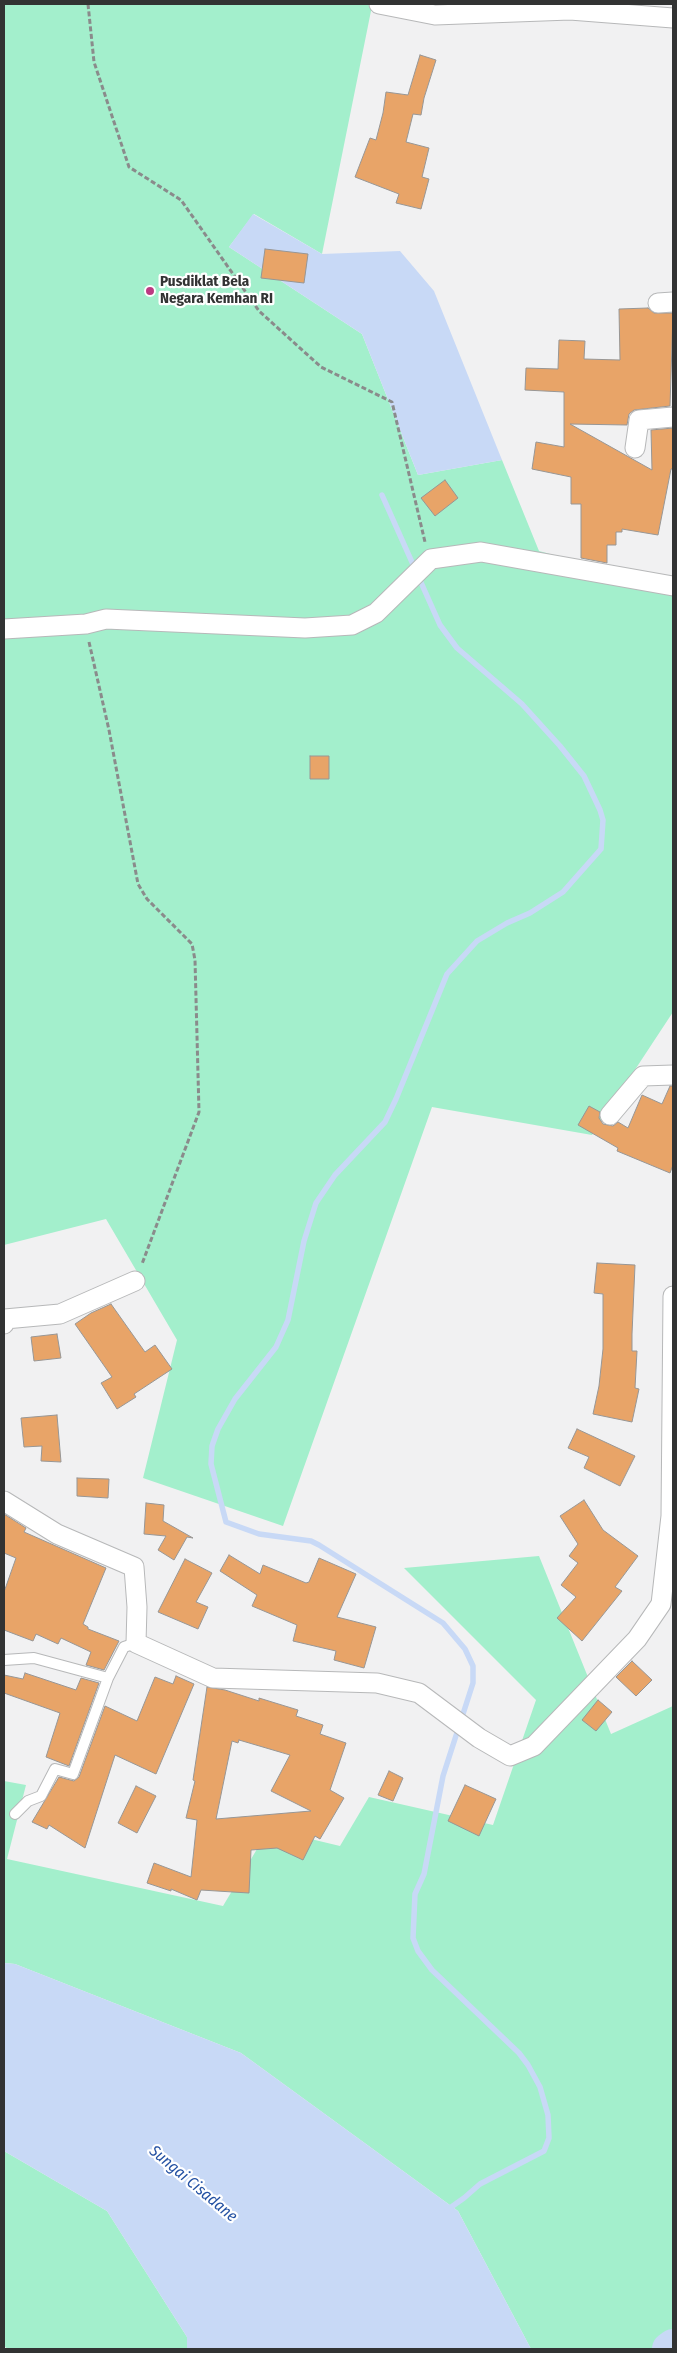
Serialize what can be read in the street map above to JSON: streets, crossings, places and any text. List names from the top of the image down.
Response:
{
  "water": ["Sungai Cisadane"],
  "places": ["Pusdiklat Bela Negara Kemhan RI"]
}
